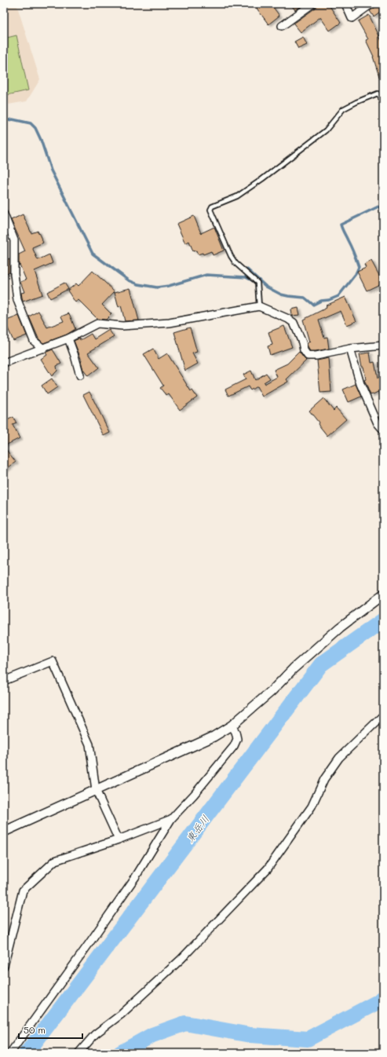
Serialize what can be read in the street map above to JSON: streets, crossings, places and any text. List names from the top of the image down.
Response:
{
  "water": ["東岳川"],
  "scale_bar": "50 m"
}
